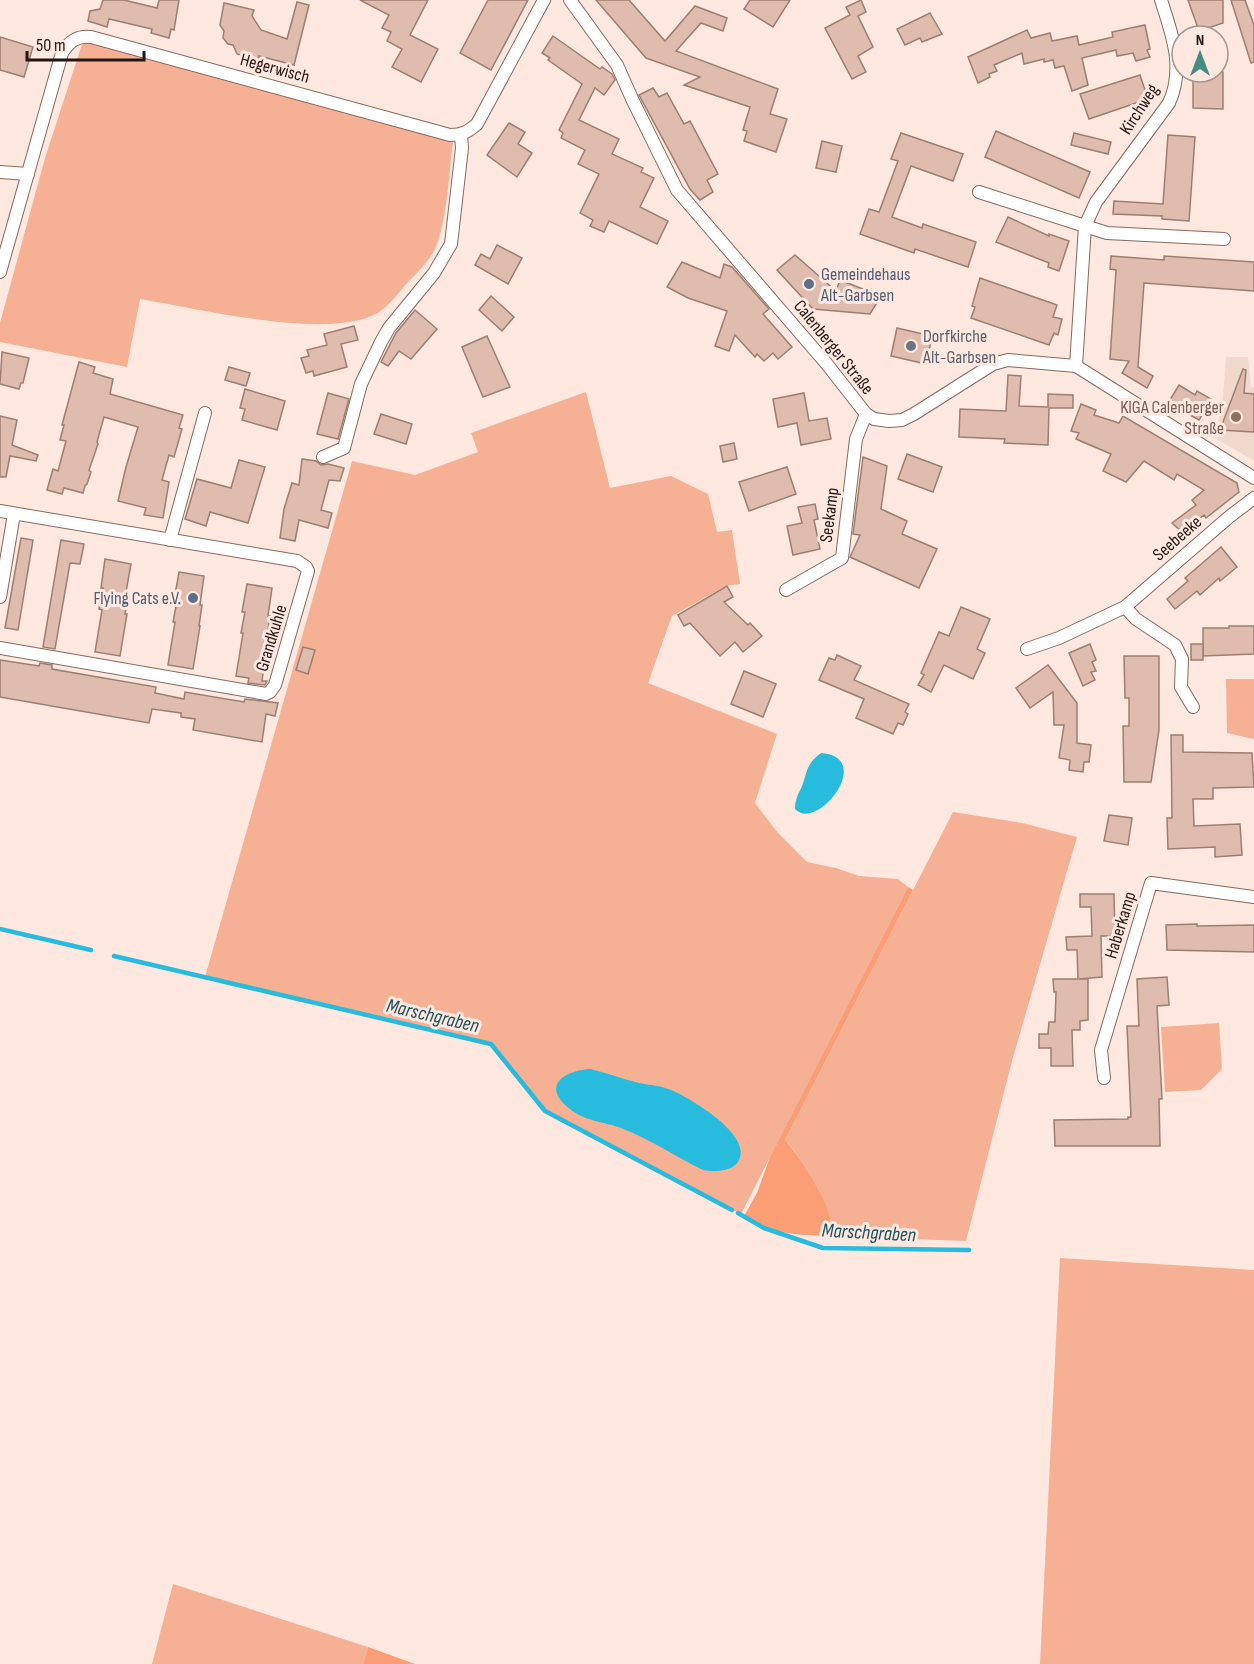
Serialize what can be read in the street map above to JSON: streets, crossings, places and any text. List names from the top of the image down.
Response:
{
  "streets": {
    "street": [
      "Hegerwisch",
      "Kirchweg",
      "Calenberger Straße",
      "Seekamp",
      "Seebeeke",
      "Grandkuhle",
      "Haberkamp"
    ]
  },
  "crossings": [
    ["Kirchweg", "Calenberger Straße"],
    ["Calenberger Straße", "Seekamp"]
  ],
  "water": ["Marschgraben"],
  "places": [
    "Gemeindehaus Alt-Garbsen",
    "Dorfkirche Alt-Garbsen",
    "KIGA Calenberger Straße",
    "Flying Cats e.V."
  ],
  "scale_bar": "50 m",
  "north": "top"
}
